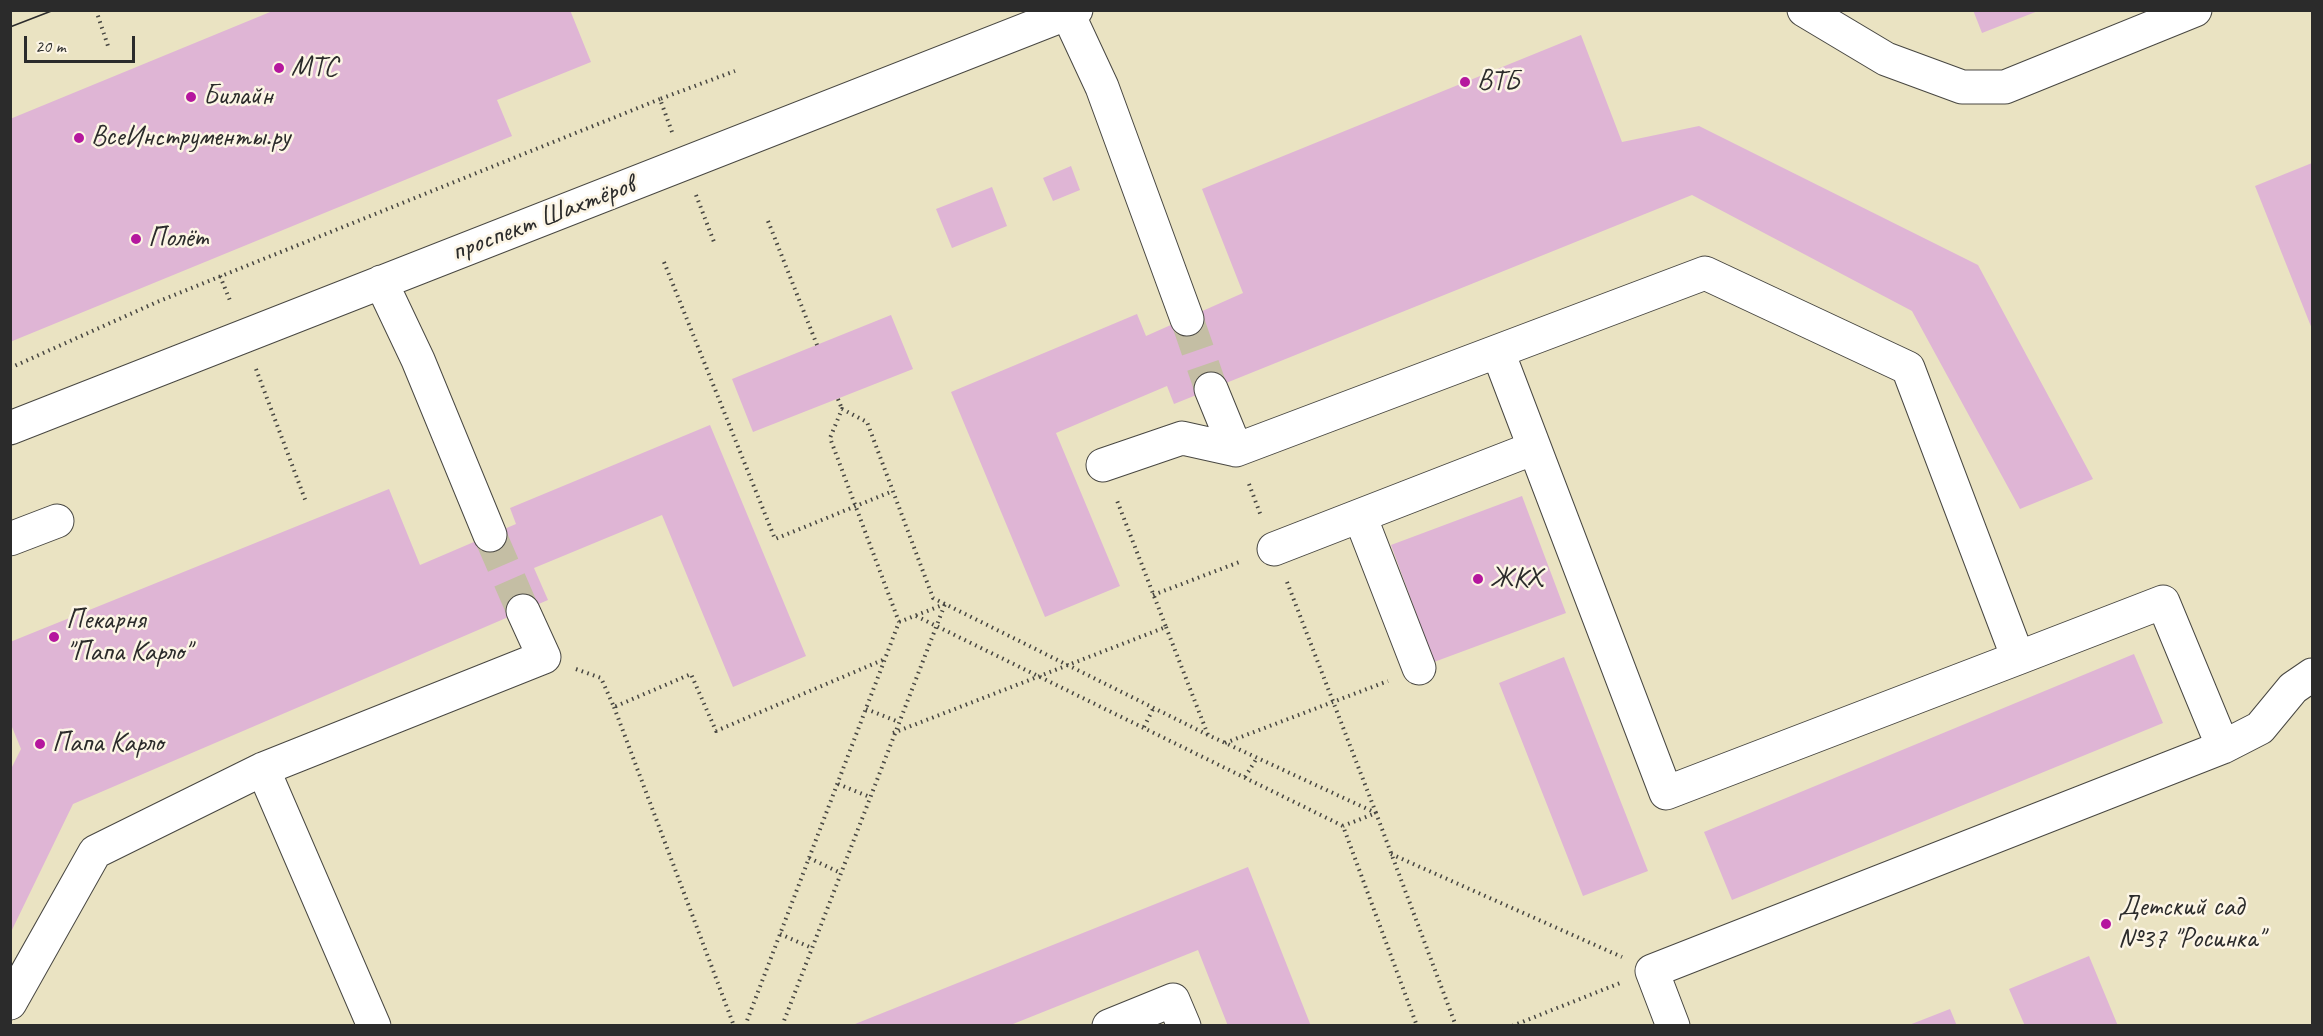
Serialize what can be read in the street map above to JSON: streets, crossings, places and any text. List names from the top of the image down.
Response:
{
  "streets": {
    "street": ["проспект Шахтёров"]
  },
  "places": [
    "МТС",
    "ВТБ",
    "Билайн",
    "ВсеИнструменты.ру",
    "Полёт",
    "ЖКХ",
    "Пекарня \"Папа Карло\"",
    "Папа Карло",
    "Детский сад №37 \"Росинка\""
  ],
  "scale_bar": "20 m"
}
